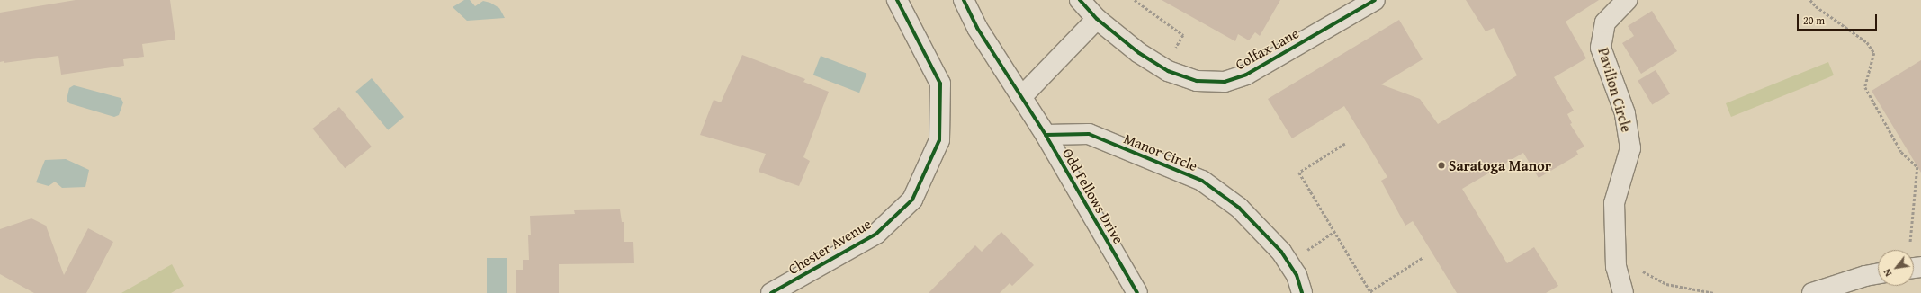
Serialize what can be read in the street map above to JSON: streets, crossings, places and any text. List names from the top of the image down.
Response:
{
  "streets": {
    "street": [
      "Colfax Lane",
      "Pavilion Circle",
      "Manor Circle",
      "Odd Fellows Drive",
      "Chester Avenue"
    ]
  },
  "crossings": [
    ["Manor Circle", "Odd Fellows Drive"]
  ],
  "places": ["Saratoga Manor"],
  "scale_bar": "20 m",
  "north": "bottom left"
}
